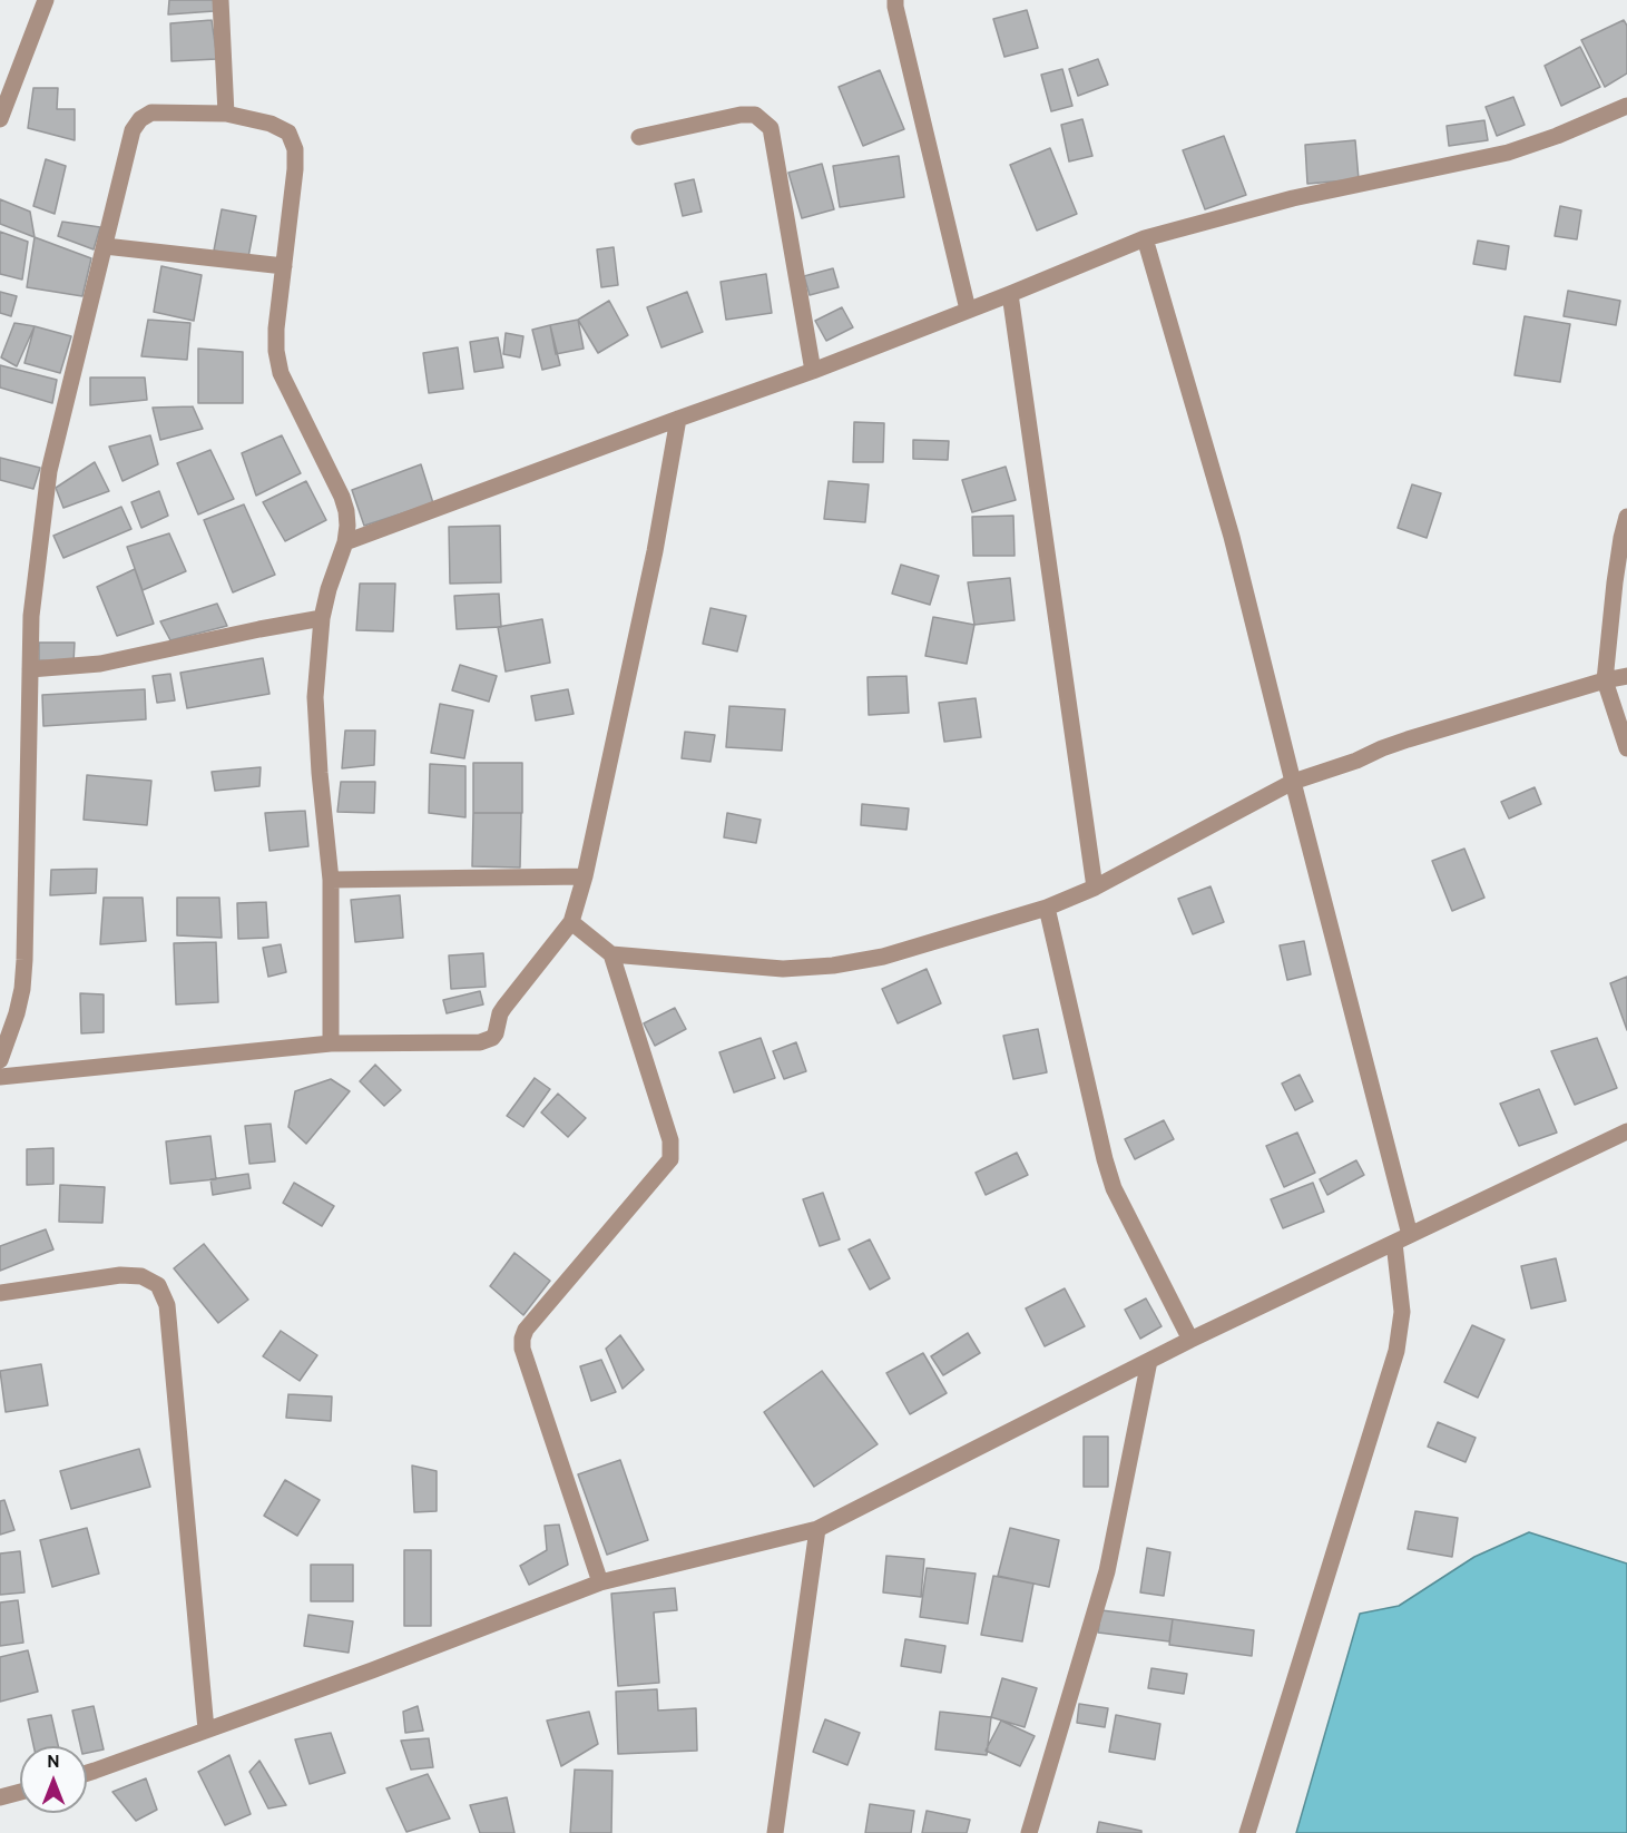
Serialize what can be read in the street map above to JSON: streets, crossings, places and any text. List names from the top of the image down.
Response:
{
  "north": "top"
}
